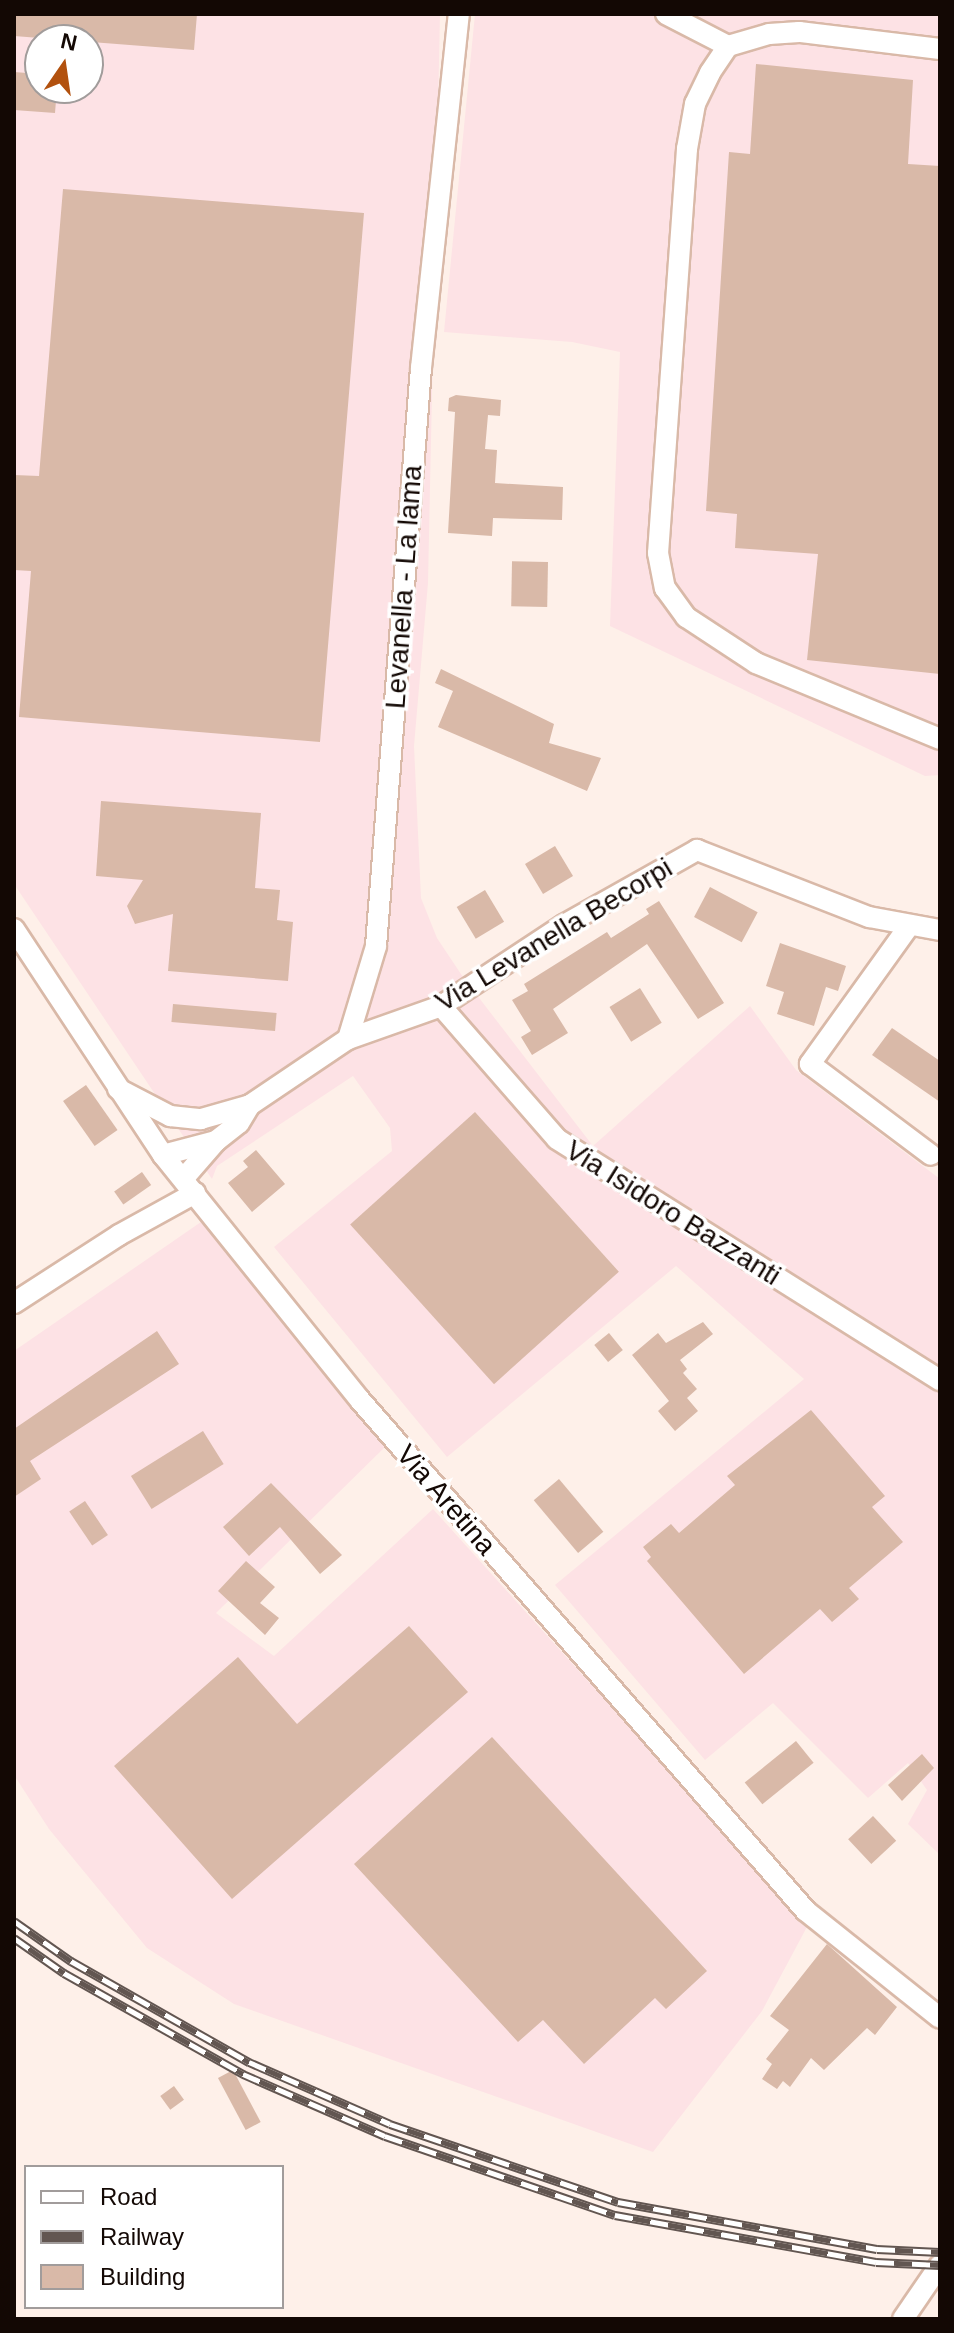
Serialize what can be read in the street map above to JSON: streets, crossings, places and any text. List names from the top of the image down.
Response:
{
  "streets": {
    "street": [
      "Levanella - La lama",
      "Via Levanella Becorpi",
      "Via Isidoro Bazzanti",
      "Via Aretina"
    ]
  },
  "crossings": [
    ["Levanella - La lama", "Via Levanella Becorpi"],
    ["Via Levanella Becorpi", "Via Isidoro Bazzanti"]
  ],
  "legend": ["Road", "Railway", "Building"],
  "north": "top"
}
